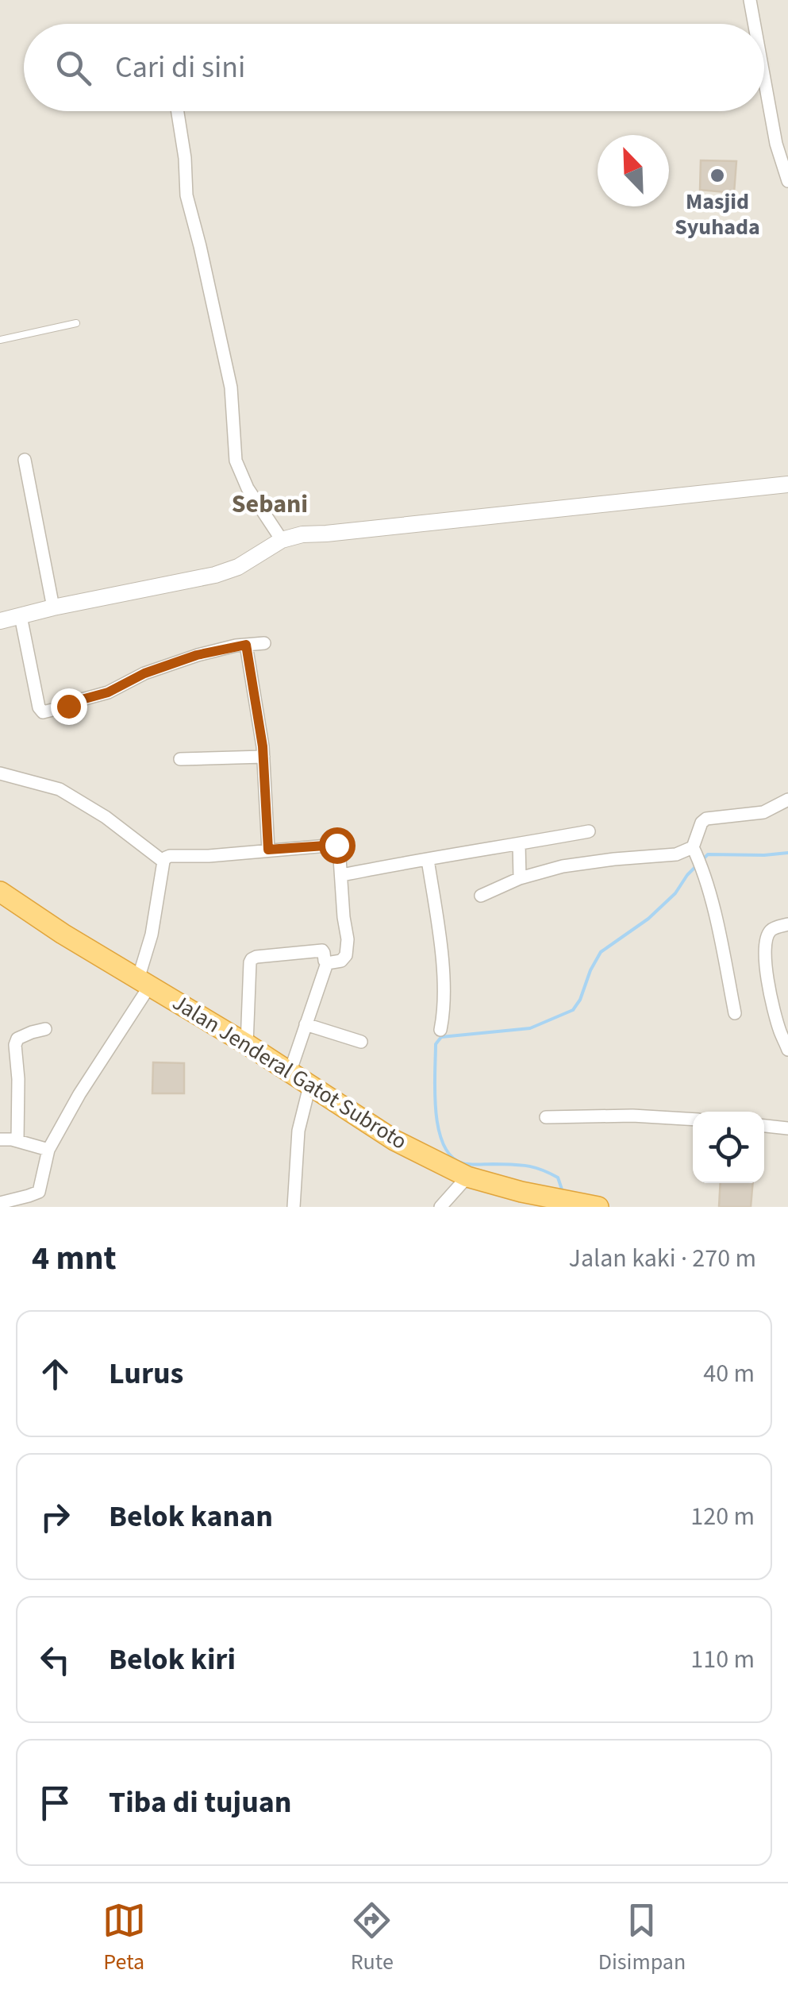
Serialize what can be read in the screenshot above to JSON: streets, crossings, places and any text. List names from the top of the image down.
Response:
{
  "streets": {
    "highway": ["Jalan Jenderal Gatot Subroto"]
  },
  "districts": ["Sebani"],
  "places": ["Masjid Syuhada"],
  "north": "top left",
  "page": {
    "search": "Cari di sini",
    "heading": ["4 mnt", "Jalan kaki · 270 m"],
    "list": [
      ["Lurus", "40 m"],
      ["Belok kanan", "120 m"],
      ["Belok kiri", "110 m"],
      "Tiba di tujuan"
    ],
    "nav": ["Peta", "Rute", "Disimpan"]
  }
}
